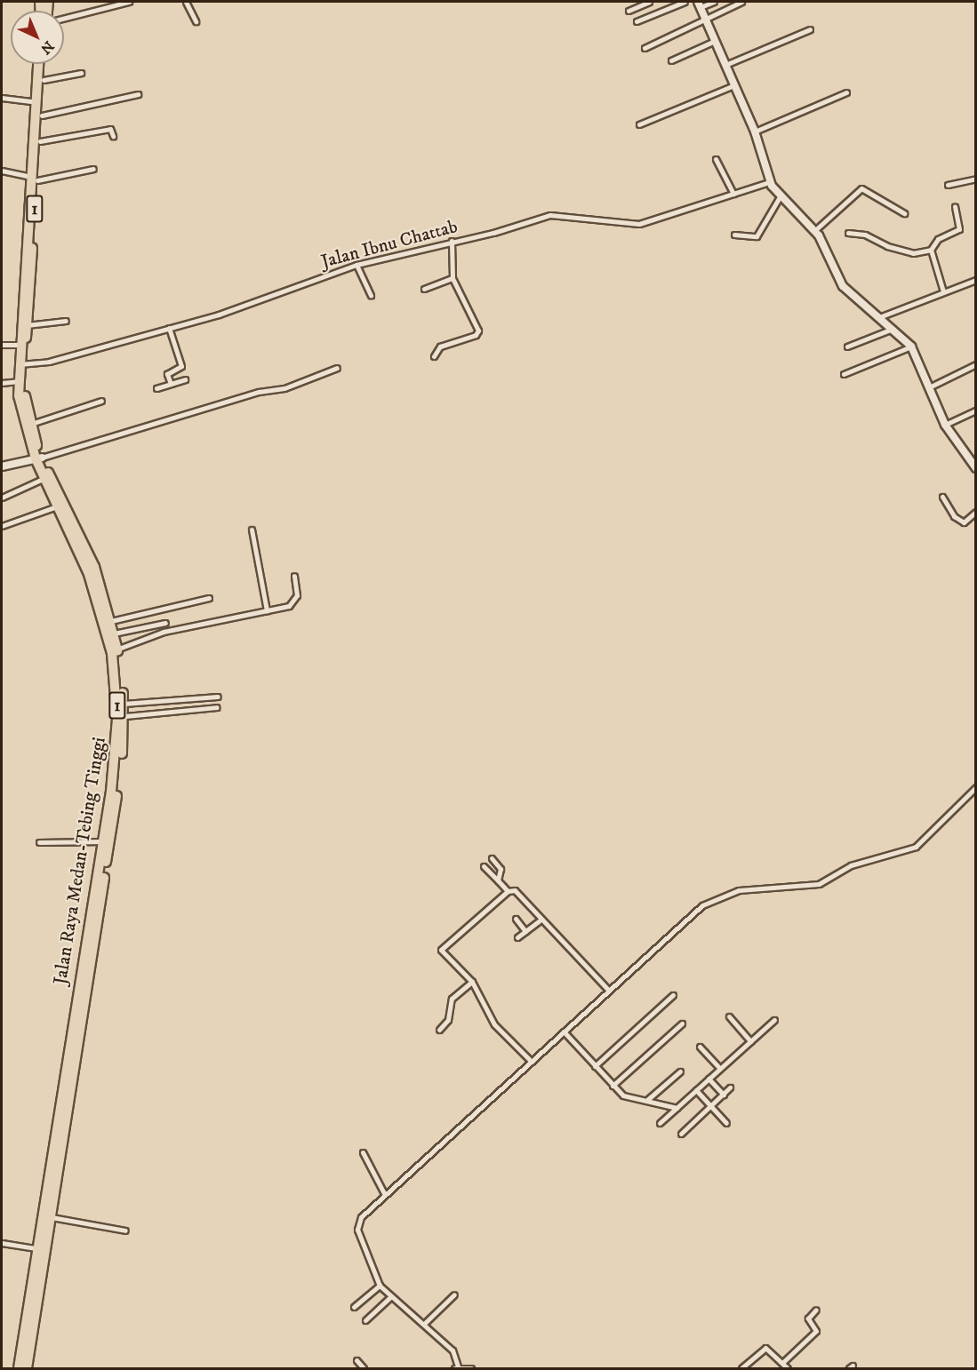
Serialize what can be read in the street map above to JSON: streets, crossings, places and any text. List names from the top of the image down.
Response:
{
  "streets": {
    "highway": ["1", "Jalan Raya Medan-Tebing Tinggi"],
    "street": ["Jalan Ibnu Chattab"]
  },
  "crossings": [
    ["Jalan Ibnu Chattab", "Jalan Raya Medan-Tebing Tinggi"]
  ],
  "north": "bottom right"
}
